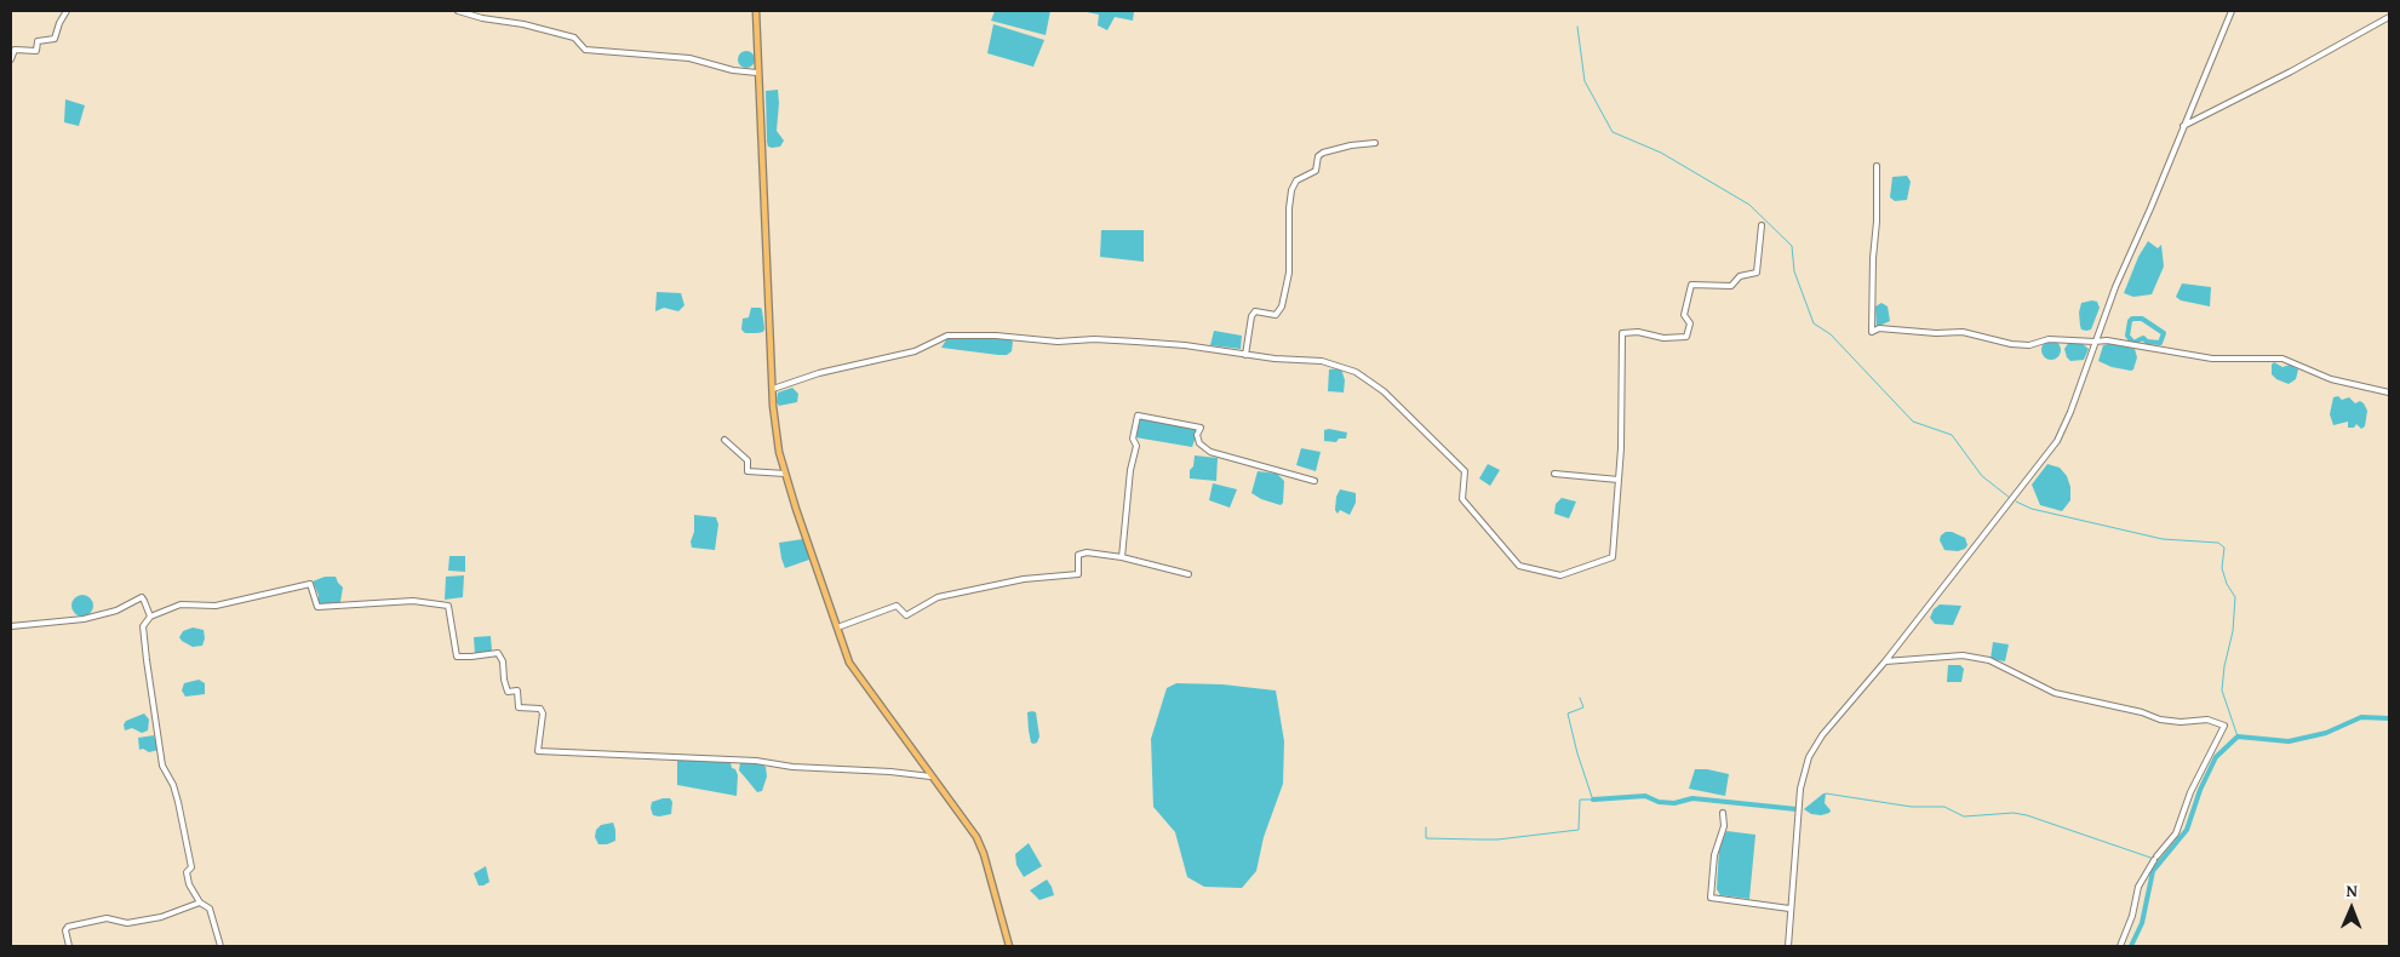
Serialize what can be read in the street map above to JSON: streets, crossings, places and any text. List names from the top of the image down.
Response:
{
  "north": "top"
}
